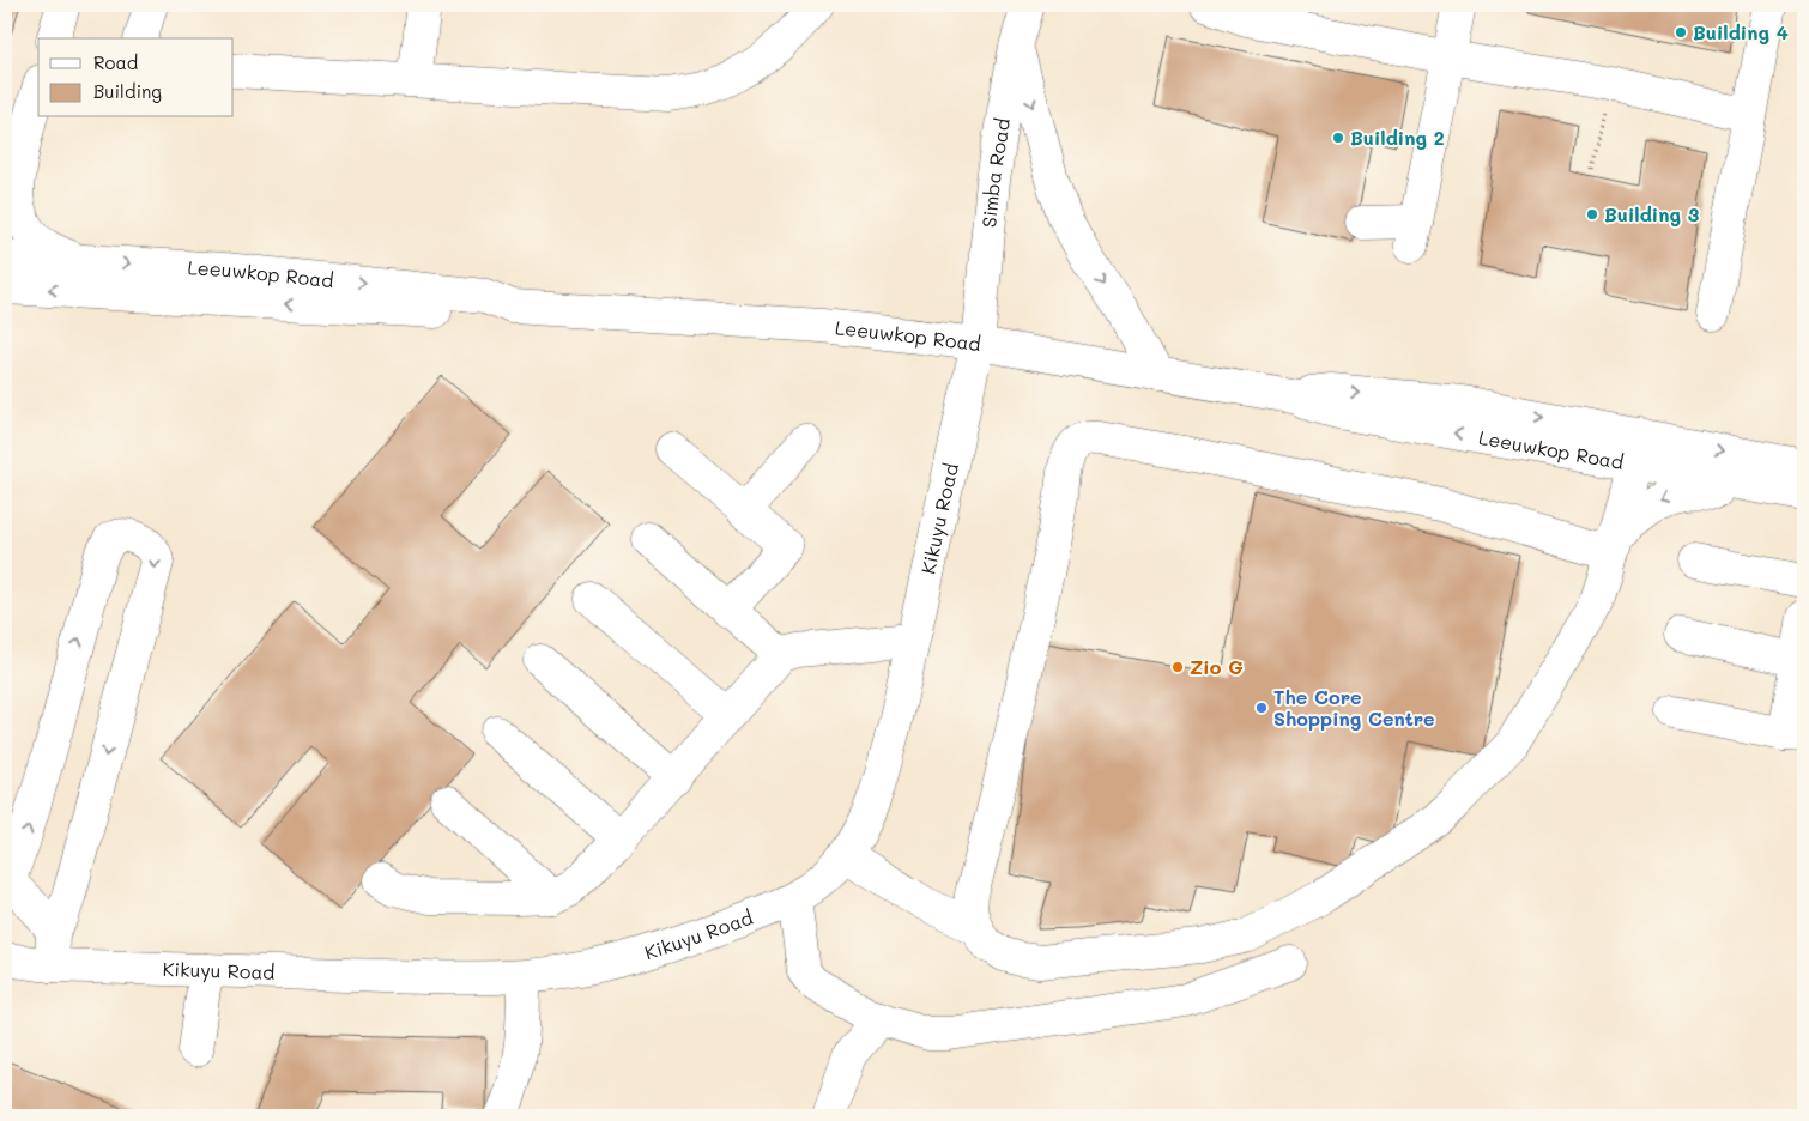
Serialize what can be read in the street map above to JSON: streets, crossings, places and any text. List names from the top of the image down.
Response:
{
  "streets": {
    "street": ["Simba Road", "Leeuwkop Road", "Kikuyu Road"]
  },
  "crossings": [
    ["Simba Road", "Leeuwkop Road"],
    ["Simba Road", "Kikuyu Road"],
    ["Leeuwkop Road", "Kikuyu Road"]
  ],
  "places": [
    "Building 4",
    "Building 2",
    "Building 3",
    "Zio G",
    "The Core Shopping Centre"
  ],
  "legend": ["Road", "Building"]
}
